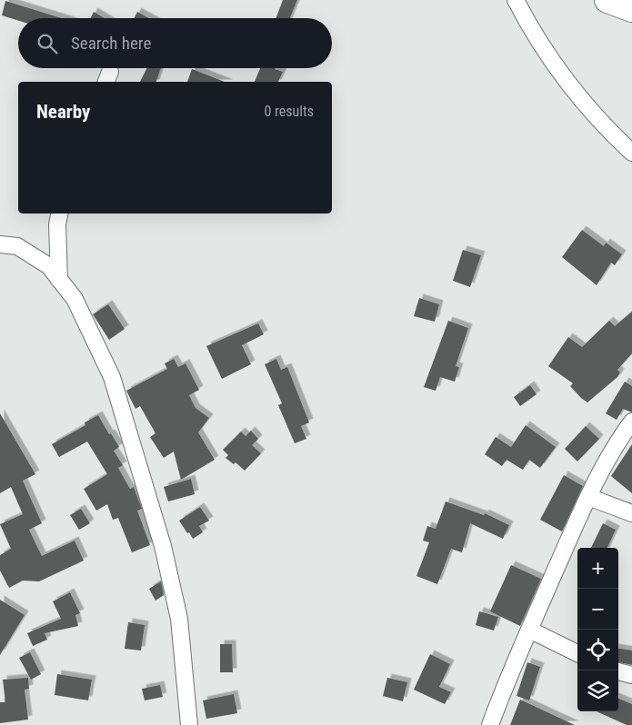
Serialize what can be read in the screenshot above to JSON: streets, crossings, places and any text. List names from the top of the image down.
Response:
{
  "page": {
    "search": "Search here",
    "heading": ["Nearby", "0 results"],
    "map_buttons": ["+", "−"]
  }
}
